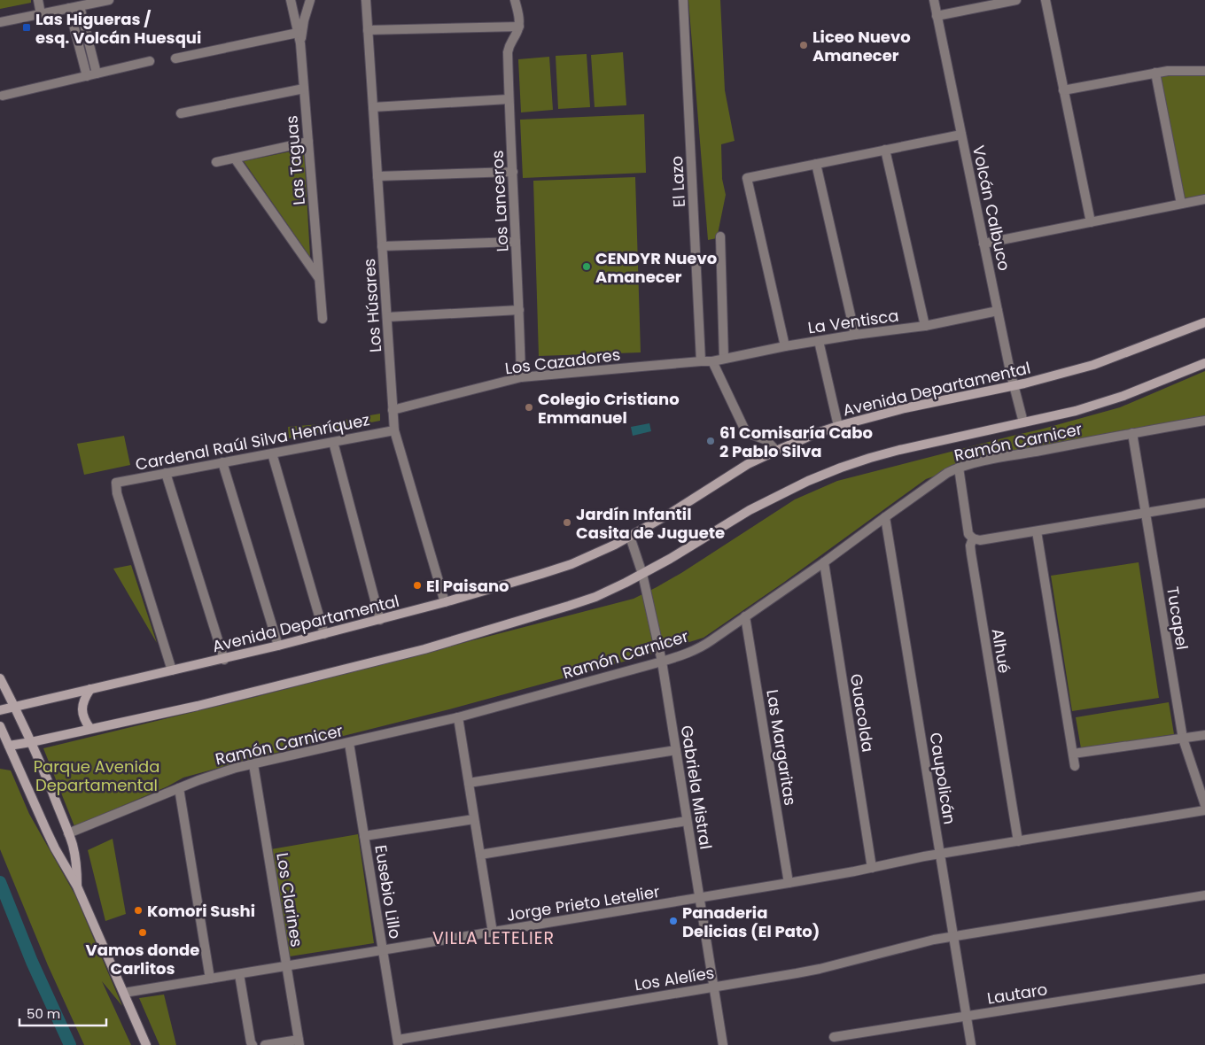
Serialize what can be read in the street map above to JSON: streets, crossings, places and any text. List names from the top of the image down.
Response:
{
  "streets": {
    "main road": ["Avenida Departamental"],
    "street": [
      "Las Taguas",
      "El Lazo",
      "Los Lanceros",
      "Volcán Calbuco",
      "Los Húsares",
      "La Ventisca",
      "Los Cazadores",
      "Cardenal Raúl Silva Henríquez",
      "Ramón Carnicer",
      "Tucapel",
      "Alhué",
      "Guacolda",
      "Las Margaritas",
      "Caupolicán",
      "Gabriela Mistral",
      "Eusebio Lillo",
      "Los Clarines",
      "Jorge Prieto Letelier",
      "Los Alelíes",
      "Lautaro"
    ]
  },
  "crossings": [
    ["El Lazo", "Los Cazadores"],
    ["Los Lanceros", "Los Cazadores"],
    ["Volcán Calbuco", "La Ventisca"],
    ["Volcán Calbuco", "Avenida Departamental"],
    ["Los Húsares", "Los Cazadores"],
    ["Los Húsares", "Avenida Departamental"],
    ["Los Húsares", "Cardenal Raúl Silva Henríquez"],
    ["La Ventisca", "Los Cazadores"],
    ["Avenida Departamental", "Cardenal Raúl Silva Henríquez"],
    ["Avenida Departamental", "Gabriela Mistral"],
    ["Ramón Carnicer", "Tucapel"],
    ["Ramón Carnicer", "Alhué"],
    ["Ramón Carnicer", "Guacolda"],
    ["Ramón Carnicer", "Las Margaritas"],
    ["Ramón Carnicer", "Caupolicán"],
    ["Ramón Carnicer", "Gabriela Mistral"],
    ["Ramón Carnicer", "Eusebio Lillo"],
    ["Ramón Carnicer", "Los Clarines"],
    ["Alhué", "Jorge Prieto Letelier"],
    ["Guacolda", "Jorge Prieto Letelier"],
    ["Las Margaritas", "Jorge Prieto Letelier"],
    ["Caupolicán", "Jorge Prieto Letelier"],
    ["Caupolicán", "Los Alelíes"],
    ["Caupolicán", "Lautaro"],
    ["Gabriela Mistral", "Jorge Prieto Letelier"],
    ["Gabriela Mistral", "Los Alelíes"],
    ["Eusebio Lillo", "Jorge Prieto Letelier"],
    ["Eusebio Lillo", "Los Alelíes"],
    ["Los Clarines", "Jorge Prieto Letelier"]
  ],
  "districts": ["VILLA LETELIER"],
  "parks": ["Parque Avenida Departamental"],
  "places": {
    "transit": ["Las Higueras / esq. Volcán Huesqui"],
    "other": [
      "Liceo Nuevo Amanecer",
      "CENDYR Nuevo Amanecer",
      "Colegio Cristiano Emmanuel",
      "61 Comisaría Cabo 2 Pablo Silva",
      "Jardín Infantil Casita de Juguete",
      "El Paisano",
      "Komori Sushi",
      "Panaderia Delicias (El Pato)",
      "Vamos donde Carlitos"
    ]
  },
  "scale_bar": "50 m"
}
